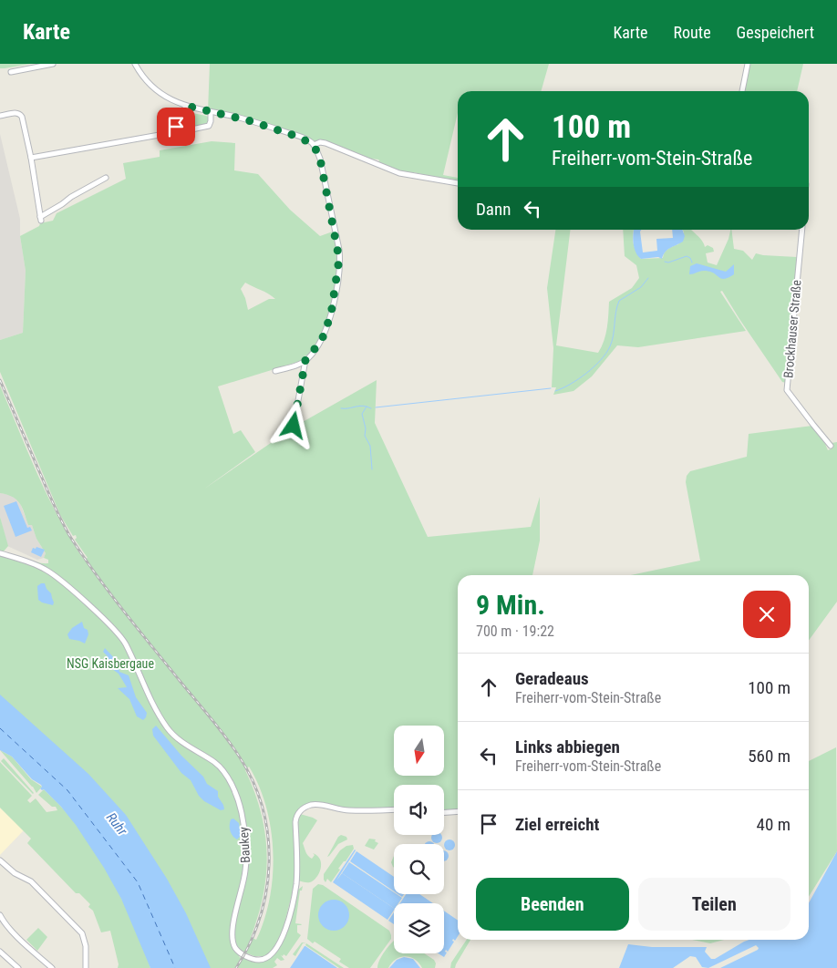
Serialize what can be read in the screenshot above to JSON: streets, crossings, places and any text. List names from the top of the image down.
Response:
{
  "streets": {
    "street": ["Brockhauser Straße", "Baukey"]
  },
  "water": ["Ruhr"],
  "parks": ["NSG Kaisbergaue"],
  "north": "bottom",
  "page": {
    "header": "Karte",
    "nav": ["Karte", "Route", "Gespeichert"],
    "turn": ["100 m", "Freiherr-vom-Stein-Straße"],
    "then": "Dann",
    "heading": ["9 Min.", "700 m · 19:22"],
    "list": [
      {
        "name": "Geradeaus",
        "note": "Freiherr-vom-Stein-Straße",
        "value": "100 m"
      },
      {
        "name": "Links abbiegen",
        "note": "Freiherr-vom-Stein-Straße",
        "value": "560 m"
      },
      {
        "name": "Ziel erreicht",
        "value": "40 m"
      }
    ],
    "buttons": ["Beenden", "Teilen"]
  }
}
